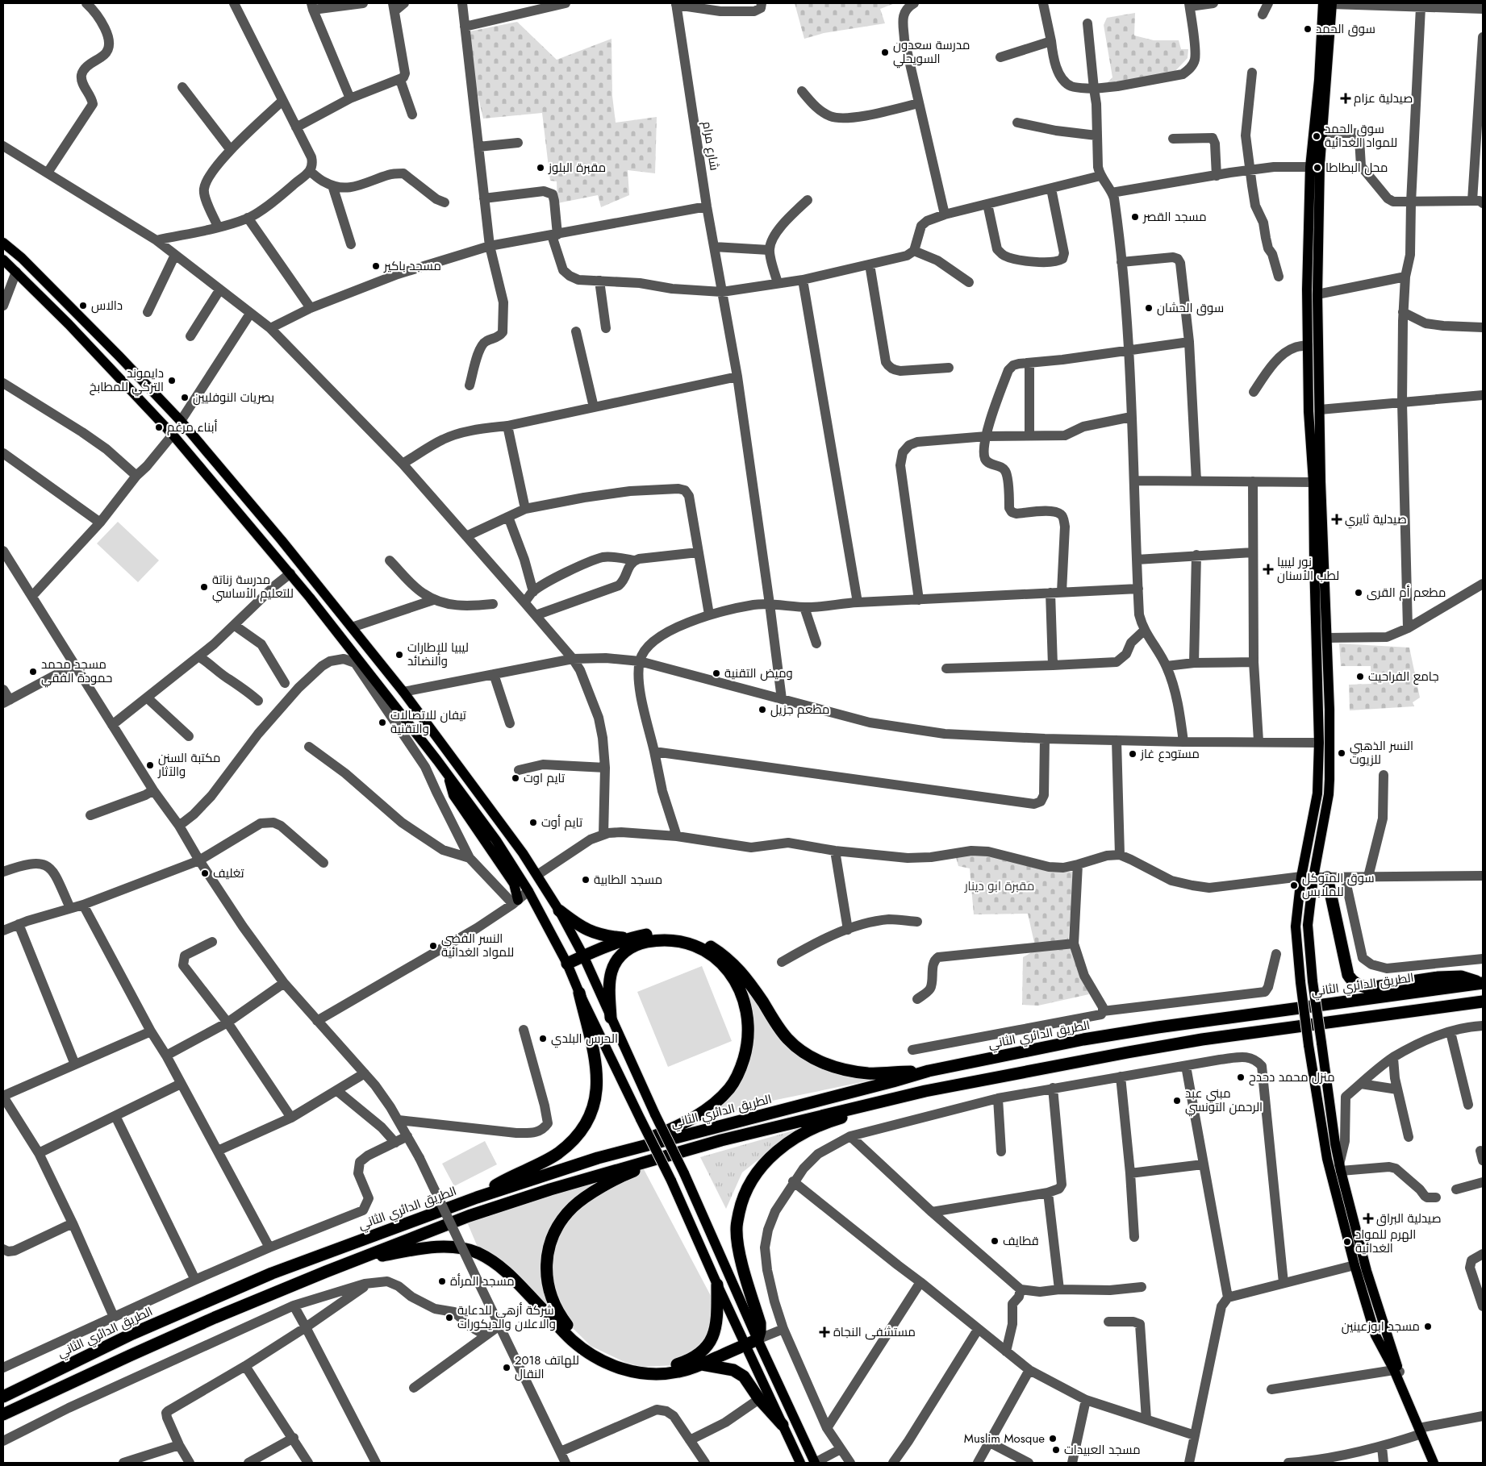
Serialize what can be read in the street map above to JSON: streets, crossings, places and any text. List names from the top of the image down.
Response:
{
  "streets": {
    "highway": ["الطريق الدائري الثاني"],
    "street": ["شارع مرام"]
  },
  "parks": ["مقبرة ابو دينار"],
  "places": {
    "other": [
      "سوق الحمد",
      "مدرسة سعدون السويحلي",
      "سوق الحمد للمواد الغدائية",
      "مقبرة البلوز",
      "محل البطاطا",
      "مسجد القصر",
      "مسجد باكير",
      "دالاس",
      "سوق الحشان",
      "دايموند التركي للمطابخ",
      "بصريات النوفليين",
      "أبناء مرغم",
      "مدرسة زناتة للتعليم الأساسي",
      "مطعم أم القرى",
      "ليبيا للإطارات والنضائد",
      "مسجد محمد حمودة الفقي",
      "وميض التقنية",
      "جامع الفراحيت",
      "مطعم جزيل",
      "تيفان للاتصالات والتقنية",
      "النسر الذهبي للزيوت",
      "مستودع غاز",
      "مكتبة السنن والآثار",
      "تايم اوت",
      "تايم أوت",
      "تغليف",
      "مسجد الطابية",
      "سوق المتوكل للملابس",
      "النسر الفضي للمواد الغدائية",
      "الحرس البلدي",
      "منزل محمد دحدح",
      "مبني عبد الرحمن التونسي",
      "قطايف",
      "الهرم للمواد الغدائية",
      "مسجد المرأة",
      "شركة أزهى للدعاية والاعلان والديكورات",
      "مسجد ابوزعينين",
      "2018 للهاتف النقال",
      "Muslim Mosque",
      "مسجد العبيدات"
    ],
    "health": [
      "صيدلية عزام",
      "صيدلية ثايري",
      "نور ليبيا لطب الأسنان",
      "صيدلية البراق",
      "مستشفى النجاة"
    ]
  }
}
